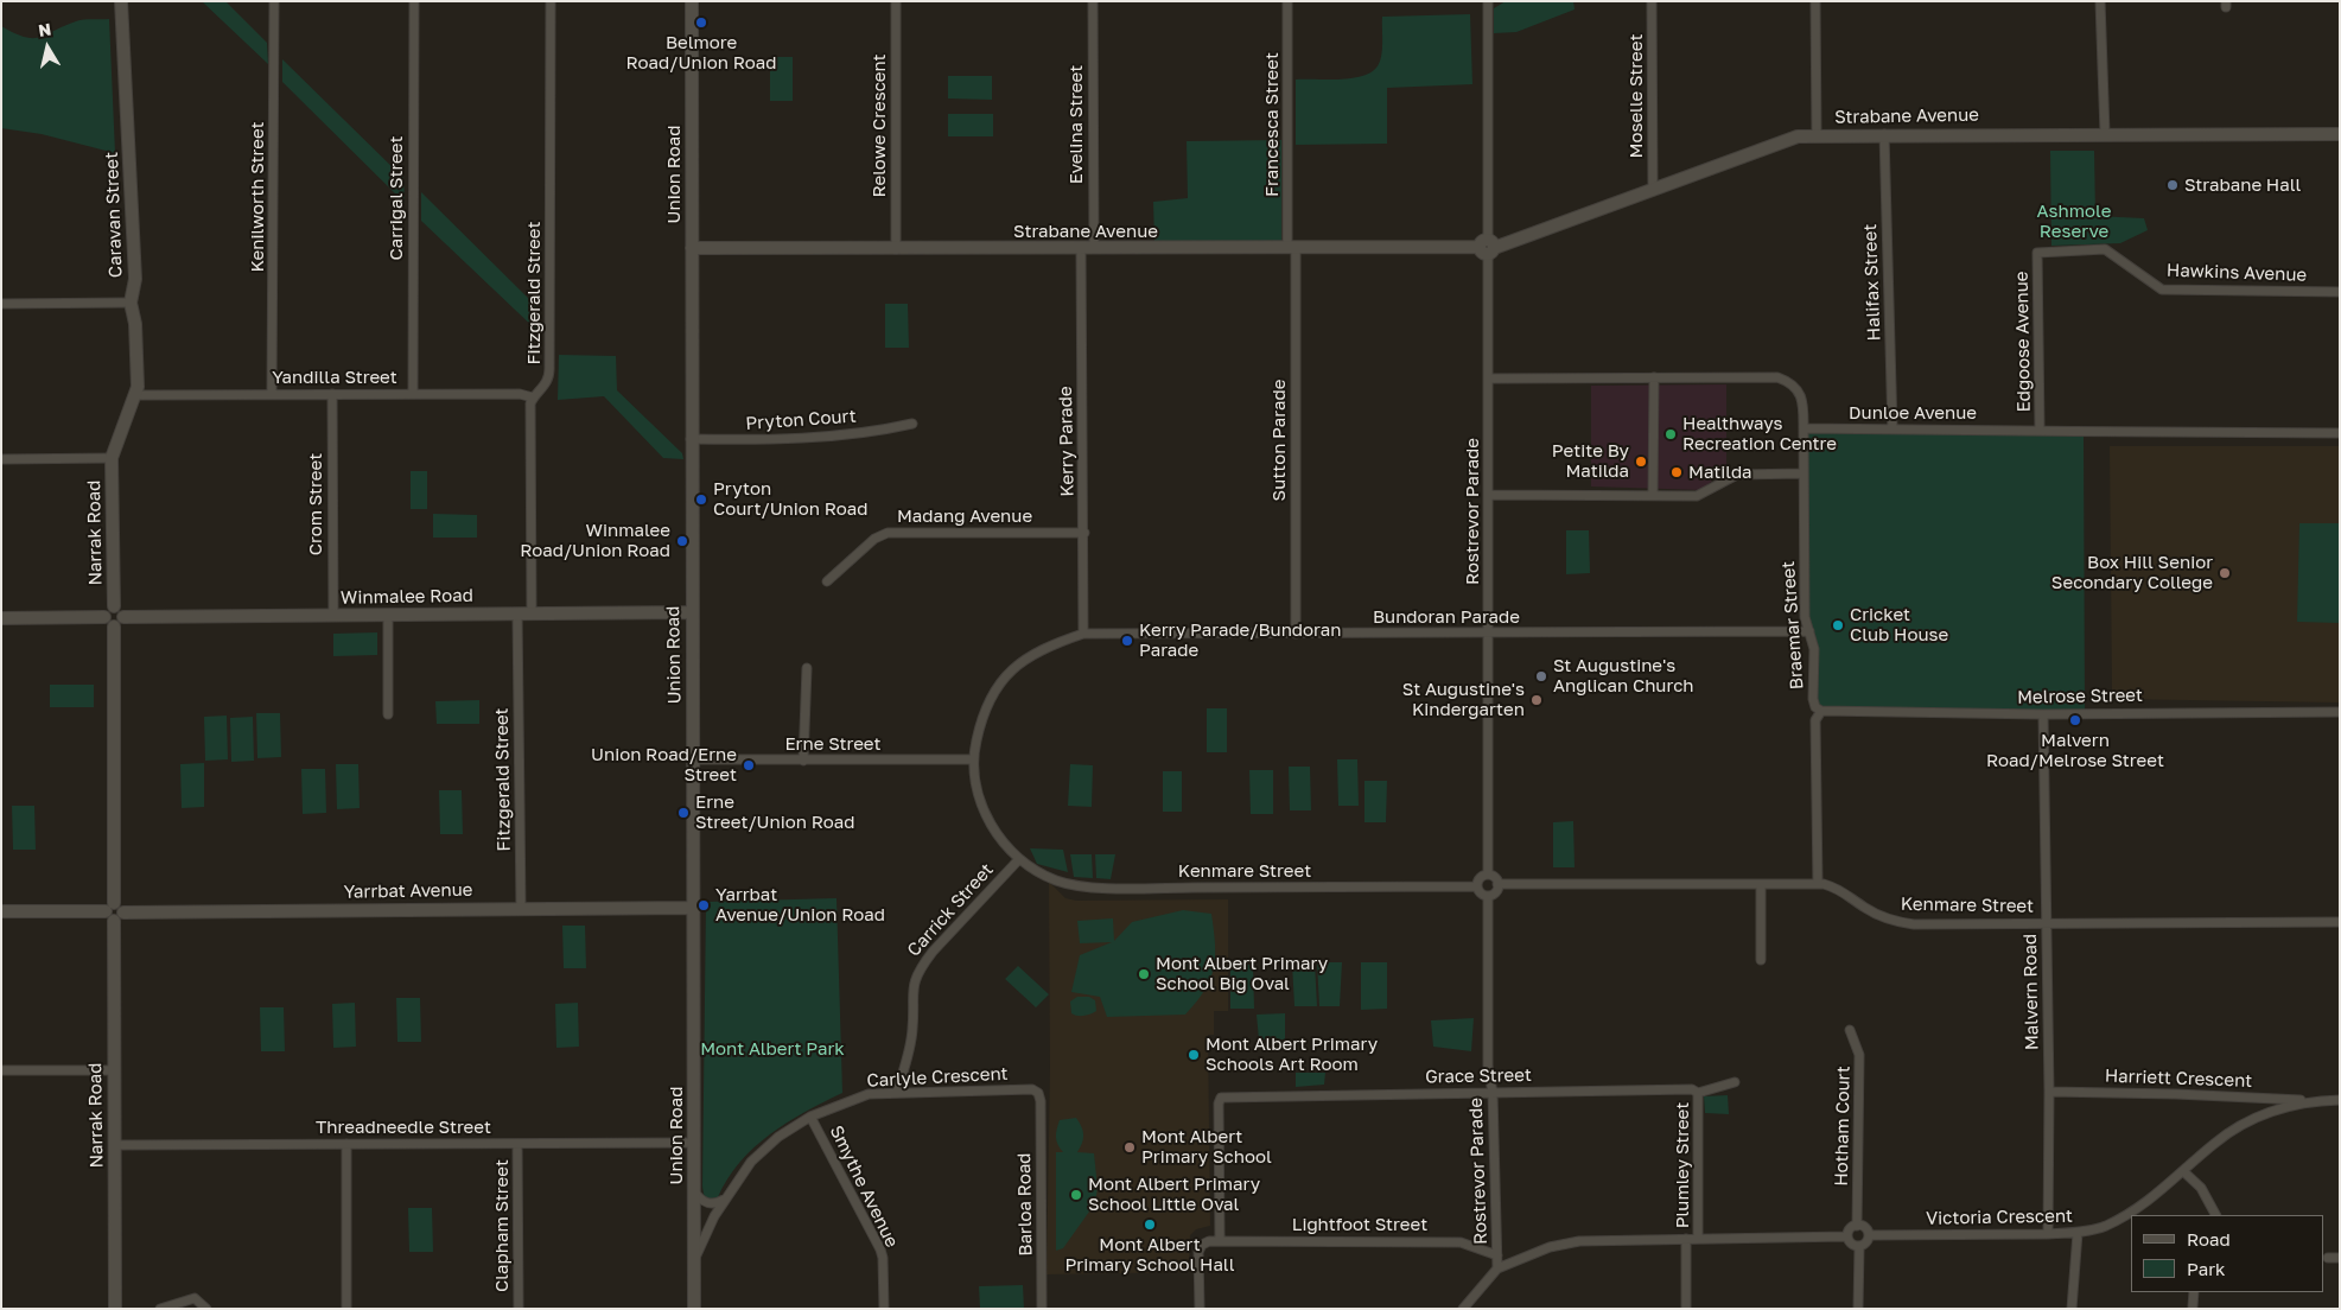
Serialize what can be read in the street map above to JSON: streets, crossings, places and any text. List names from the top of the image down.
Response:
{
  "streets": {
    "street": [
      "Moselle Street",
      "Strabane Avenue",
      "Evelina Street",
      "Francesca Street",
      "Relowe Crescent",
      "Union Road",
      "Kenilworth Street",
      "Carrigal Street",
      "Caravan Street",
      "Hawkins Avenue",
      "Halifax Street",
      "Fitzgerald Street",
      "Edgoose Avenue",
      "Yandilla Street",
      "Dunloe Avenue",
      "Pryton Court",
      "Sutton Parade",
      "Kerry Parade",
      "Crom Street",
      "Rostrevor Parade",
      "Madang Avenue",
      "Narrak Road",
      "Winmalee Road",
      "Bundoran Parade",
      "Braemar Street",
      "Melrose Street",
      "Erne Street",
      "Kenmare Street",
      "Yarrbat Avenue",
      "Carrick Street",
      "Malvern Road",
      "Grace Street",
      "Carlyle Crescent",
      "Harriett Crescent",
      "Hotham Court",
      "Threadneedle Street",
      "Plumley Street",
      "Smythe Avenue",
      "Barloa Road",
      "Victoria Crescent",
      "Lightfoot Street",
      "Clapham Street"
    ]
  },
  "crossings": [
    ["Moselle Street", "Strabane Avenue"],
    ["Strabane Avenue", "Evelina Street"],
    ["Strabane Avenue", "Francesca Street"],
    ["Strabane Avenue", "Relowe Crescent"],
    ["Strabane Avenue", "Union Road"],
    ["Strabane Avenue", "Halifax Street"],
    ["Strabane Avenue", "Sutton Parade"],
    ["Strabane Avenue", "Kerry Parade"],
    ["Strabane Avenue", "Rostrevor Parade"],
    ["Evelina Street", "Kerry Parade"],
    ["Francesca Street", "Sutton Parade"],
    ["Union Road", "Pryton Court"],
    ["Union Road", "Winmalee Road"],
    ["Union Road", "Erne Street"],
    ["Union Road", "Yarrbat Avenue"],
    ["Union Road", "Carlyle Crescent"],
    ["Union Road", "Threadneedle Street"],
    ["Kenilworth Street", "Yandilla Street"],
    ["Carrigal Street", "Yandilla Street"],
    ["Caravan Street", "Yandilla Street"],
    ["Caravan Street", "Narrak Road"],
    ["Hawkins Avenue", "Edgoose Avenue"],
    ["Halifax Street", "Dunloe Avenue"],
    ["Fitzgerald Street", "Yandilla Street"],
    ["Fitzgerald Street", "Winmalee Road"],
    ["Fitzgerald Street", "Yarrbat Avenue"],
    ["Edgoose Avenue", "Dunloe Avenue"],
    ["Yandilla Street", "Crom Street"],
    ["Dunloe Avenue", "Braemar Street"],
    ["Sutton Parade", "Bundoran Parade"],
    ["Kerry Parade", "Madang Avenue"],
    ["Kerry Parade", "Bundoran Parade"],
    ["Crom Street", "Winmalee Road"],
    ["Rostrevor Parade", "Bundoran Parade"],
    ["Rostrevor Parade", "Kenmare Street"],
    ["Rostrevor Parade", "Grace Street"],
    ["Rostrevor Parade", "Lightfoot Street"],
    ["Narrak Road", "Winmalee Road"],
    ["Narrak Road", "Yarrbat Avenue"],
    ["Narrak Road", "Threadneedle Street"],
    ["Bundoran Parade", "Braemar Street"],
    ["Braemar Street", "Melrose Street"],
    ["Braemar Street", "Kenmare Street"],
    ["Melrose Street", "Malvern Road"],
    ["Erne Street", "Kenmare Street"],
    ["Kenmare Street", "Carrick Street"],
    ["Kenmare Street", "Malvern Road"],
    ["Carrick Street", "Carlyle Crescent"],
    ["Malvern Road", "Harriett Crescent"],
    ["Malvern Road", "Victoria Crescent"],
    ["Grace Street", "Plumley Street"],
    ["Grace Street", "Lightfoot Street"],
    ["Carlyle Crescent", "Smythe Avenue"],
    ["Carlyle Crescent", "Barloa Road"],
    ["Harriett Crescent", "Victoria Crescent"],
    ["Hotham Court", "Victoria Crescent"],
    ["Threadneedle Street", "Clapham Street"]
  ],
  "parks": ["Ashmole Reserve", "Mont Albert Park"],
  "places": [
    "Belmore Road/Union Road",
    "Strabane Hall",
    "Healthways Recreation Centre",
    "Petite By Matilda",
    "Matilda",
    "Pryton Court/Union Road",
    "Winmalee Road/Union Road",
    "Box Hill Senior Secondary College",
    "Cricket Club House",
    "Kerry Parade/Bundoran Parade",
    "St Augustine's Anglican Church",
    "St Augustine's Kindergarten",
    "Malvern Road/Melrose Street",
    "Union Road/Erne Street",
    "Erne Street/Union Road",
    "Yarrbat Avenue/Union Road",
    "Mont Albert Primary School Big Oval",
    "Mont Albert Primary Schools Art Room",
    "Mont Albert Primary School",
    "Mont Albert Primary School Little Oval",
    "Mont Albert Primary School Hall"
  ],
  "legend": ["Road", "Park"],
  "north": "top"
}
